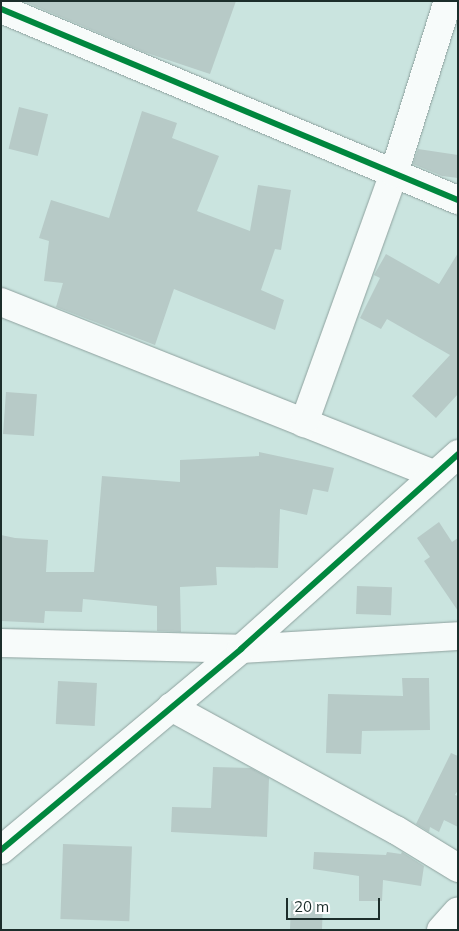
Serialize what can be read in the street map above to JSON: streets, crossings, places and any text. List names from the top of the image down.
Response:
{
  "scale_bar": "20 m"
}
